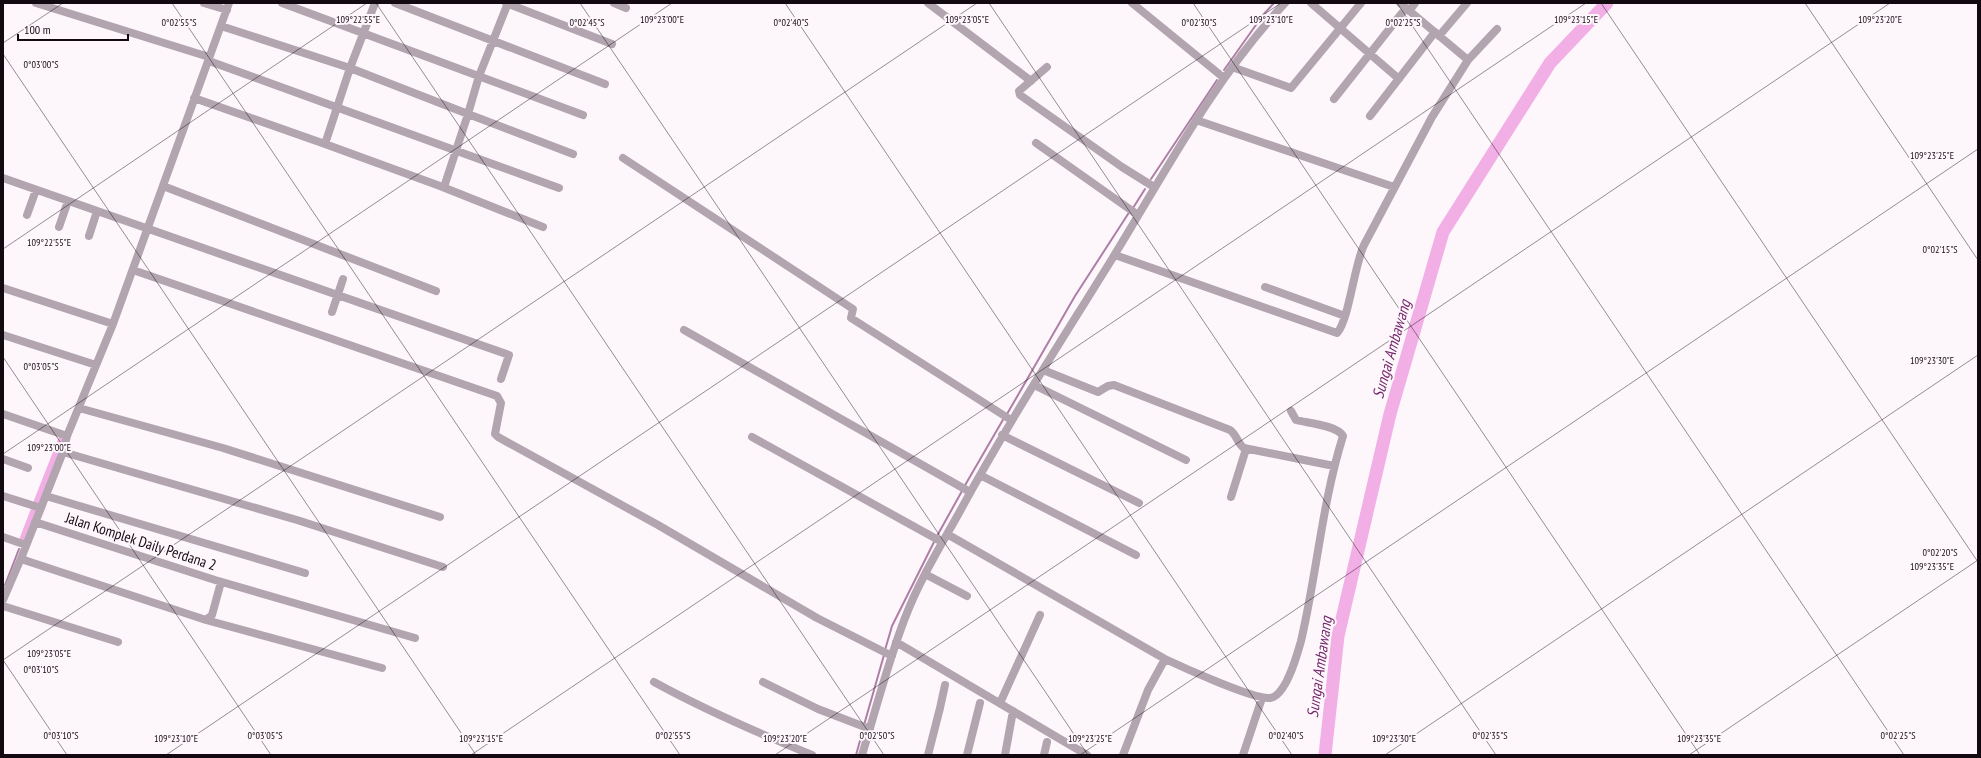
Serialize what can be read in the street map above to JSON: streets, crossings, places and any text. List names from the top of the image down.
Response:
{
  "streets": {
    "street": ["Jalan Komplek Daily Perdana 2"]
  },
  "water": ["Sungai Ambawang"],
  "scale_bar": "100 m",
  "coordinates": [
    "109°23'20\"E",
    "109°22'55\"E",
    "109°23'00\"E",
    "109°23'05\"E",
    "109°23'10\"E",
    "109°23'15\"E",
    "0°02'40\"S",
    "0°02'55\"S",
    "0°02'45\"S",
    "0°02'30\"S",
    "0°02'25\"S",
    "0°03'00\"S",
    "109°23'25\"E",
    "0°02'15\"S",
    "109°23'30\"E",
    "0°03'05\"S",
    "0°02'20\"S",
    "109°23'35\"E",
    "0°03'10\"S",
    "0°02'50\"S",
    "0°02'35\"S"
  ]
}
